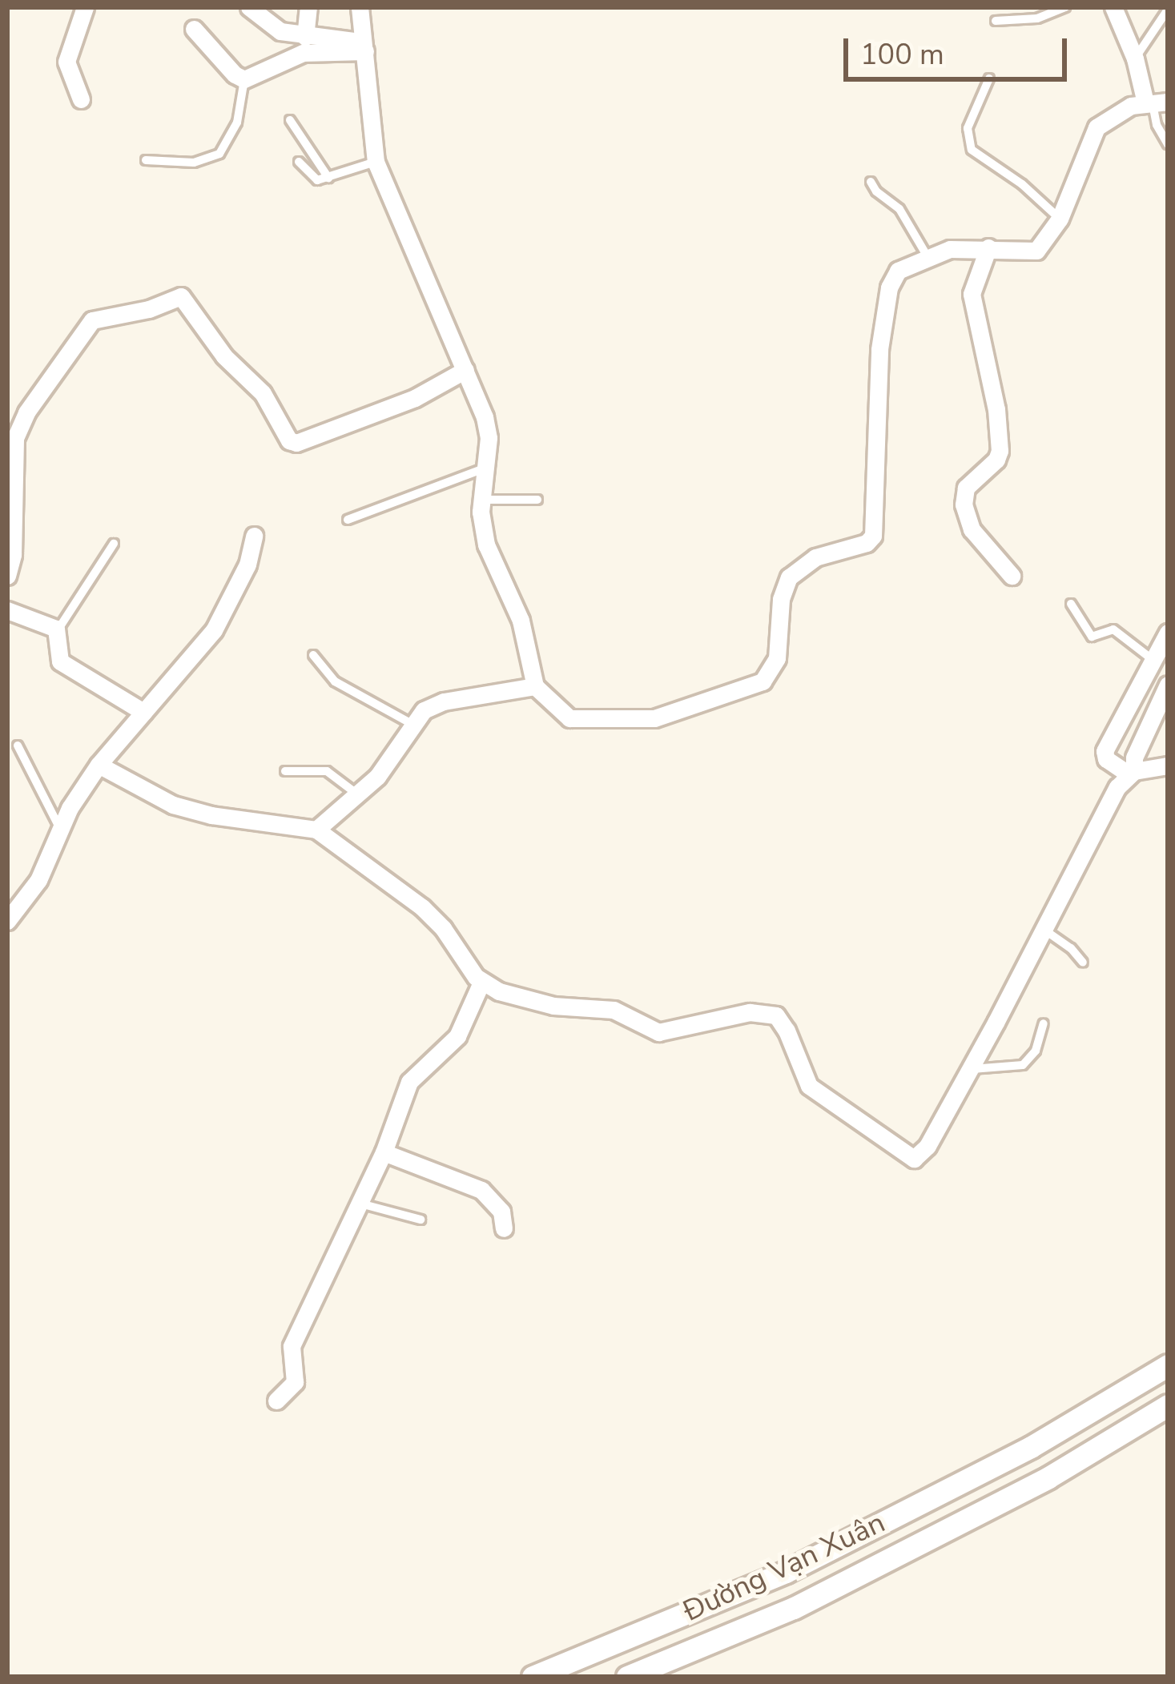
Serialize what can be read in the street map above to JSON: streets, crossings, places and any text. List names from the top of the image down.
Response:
{
  "streets": {
    "main road": ["Đường Vạn Xuân"]
  },
  "scale_bar": "100 m"
}
